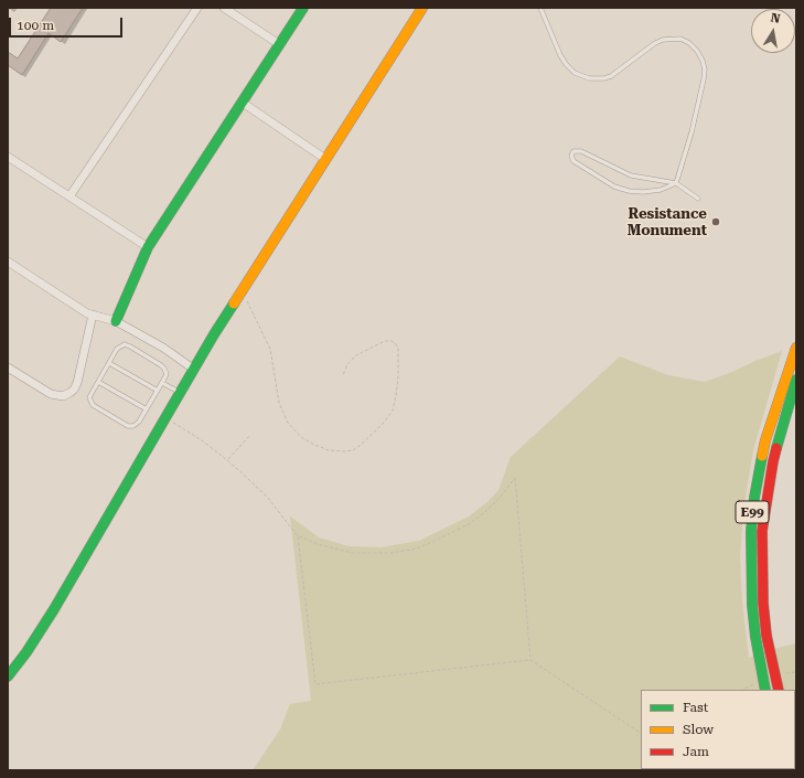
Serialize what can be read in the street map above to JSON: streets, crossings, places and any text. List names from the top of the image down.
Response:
{
  "streets": {
    "main road": ["E99"]
  },
  "places": ["Resistance Monument"],
  "legend": ["Fast", "Slow", "Jam"],
  "scale_bar": "100 m",
  "north": "top"
}
